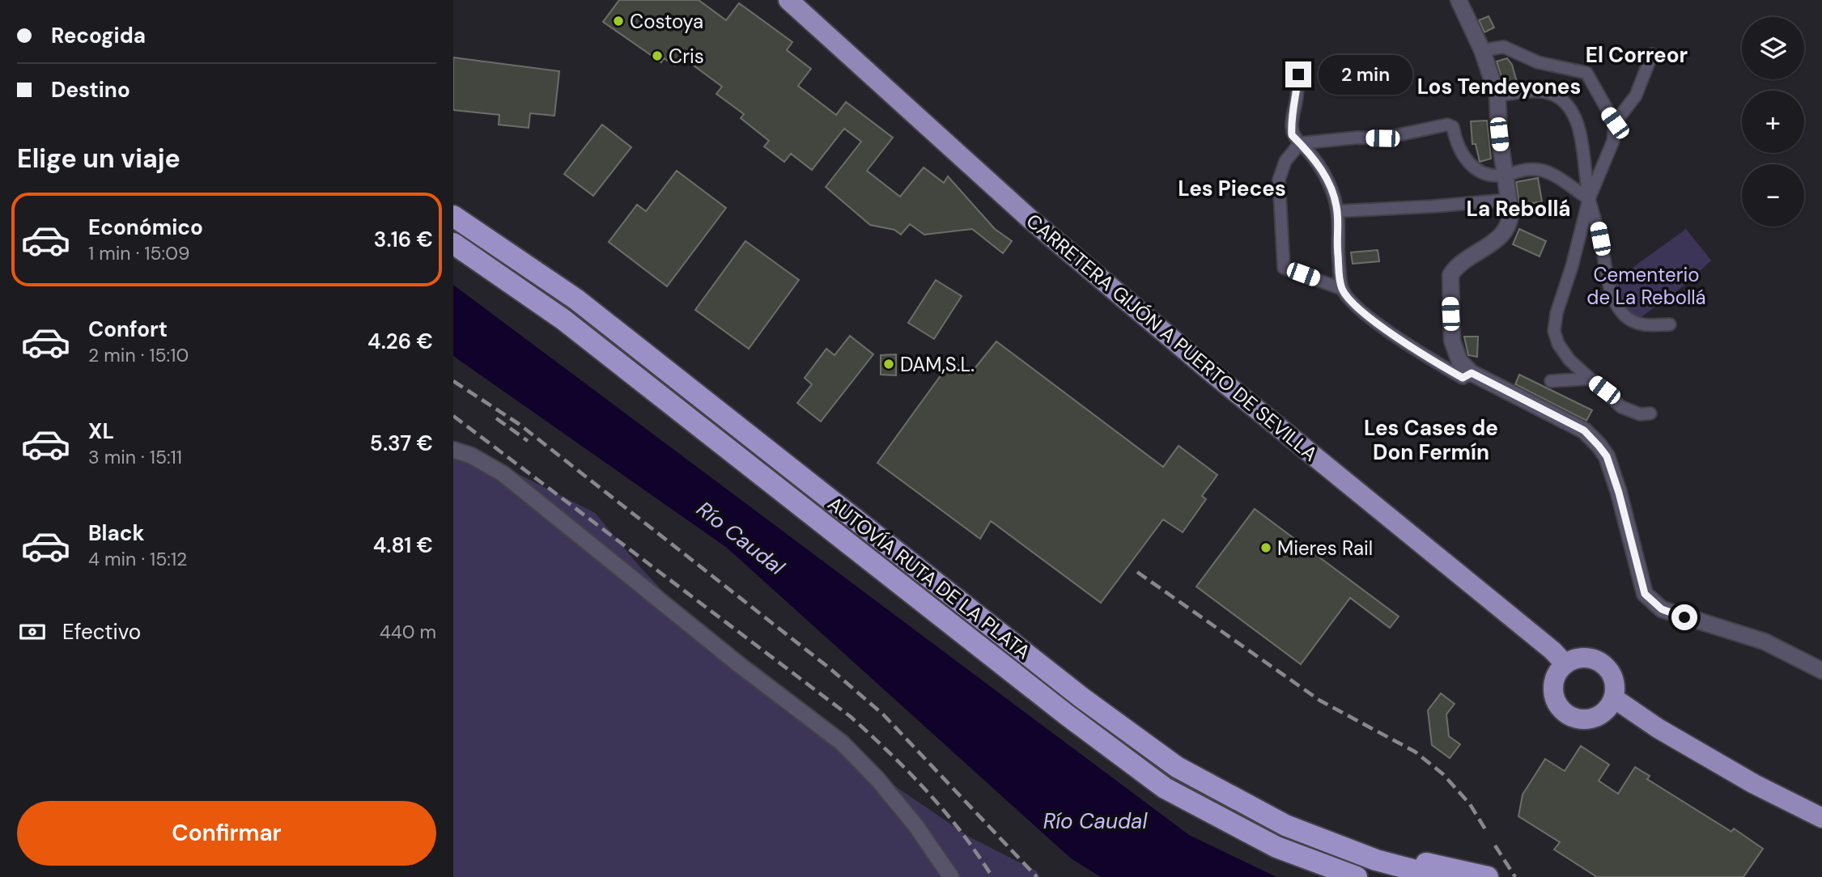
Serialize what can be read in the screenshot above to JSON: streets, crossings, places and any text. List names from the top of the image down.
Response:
{
  "streets": {
    "highway": ["CARRETERA GIJÓN A PUERTO DE SEVILLA", "AUTOVÍA RUTA DE LA PLATA"]
  },
  "districts": [
    "El Correor",
    "Los Tendeyones",
    "Les Pieces",
    "La Rebollá",
    "Les Cases de Don Fermín"
  ],
  "water": ["Río Caudal"],
  "parks": ["Cementerio de La Rebollá"],
  "places": [
    "Costoya",
    "Cris",
    "DAM,S.L.",
    "Mieres Rail"
  ],
  "page": {
    "banner": ["Recogida", "Destino"],
    "map_buttons": ["+", "−"],
    "bubble": "2 min",
    "heading": "Elige un viaje",
    "list": [
      {
        "name": "Económico",
        "note": "1 min · 15:09",
        "value": "3.16 €"
      },
      {
        "name": "Confort",
        "note": "2 min · 15:10",
        "value": "4.26 €"
      },
      {
        "name": "XL",
        "note": "3 min · 15:11",
        "value": "5.37 €"
      },
      {
        "name": "Black",
        "note": "4 min · 15:12",
        "value": "4.81 €"
      }
    ],
    "pay": ["Efectivo", "440 m"],
    "buttons": "Confirmar"
  }
}
